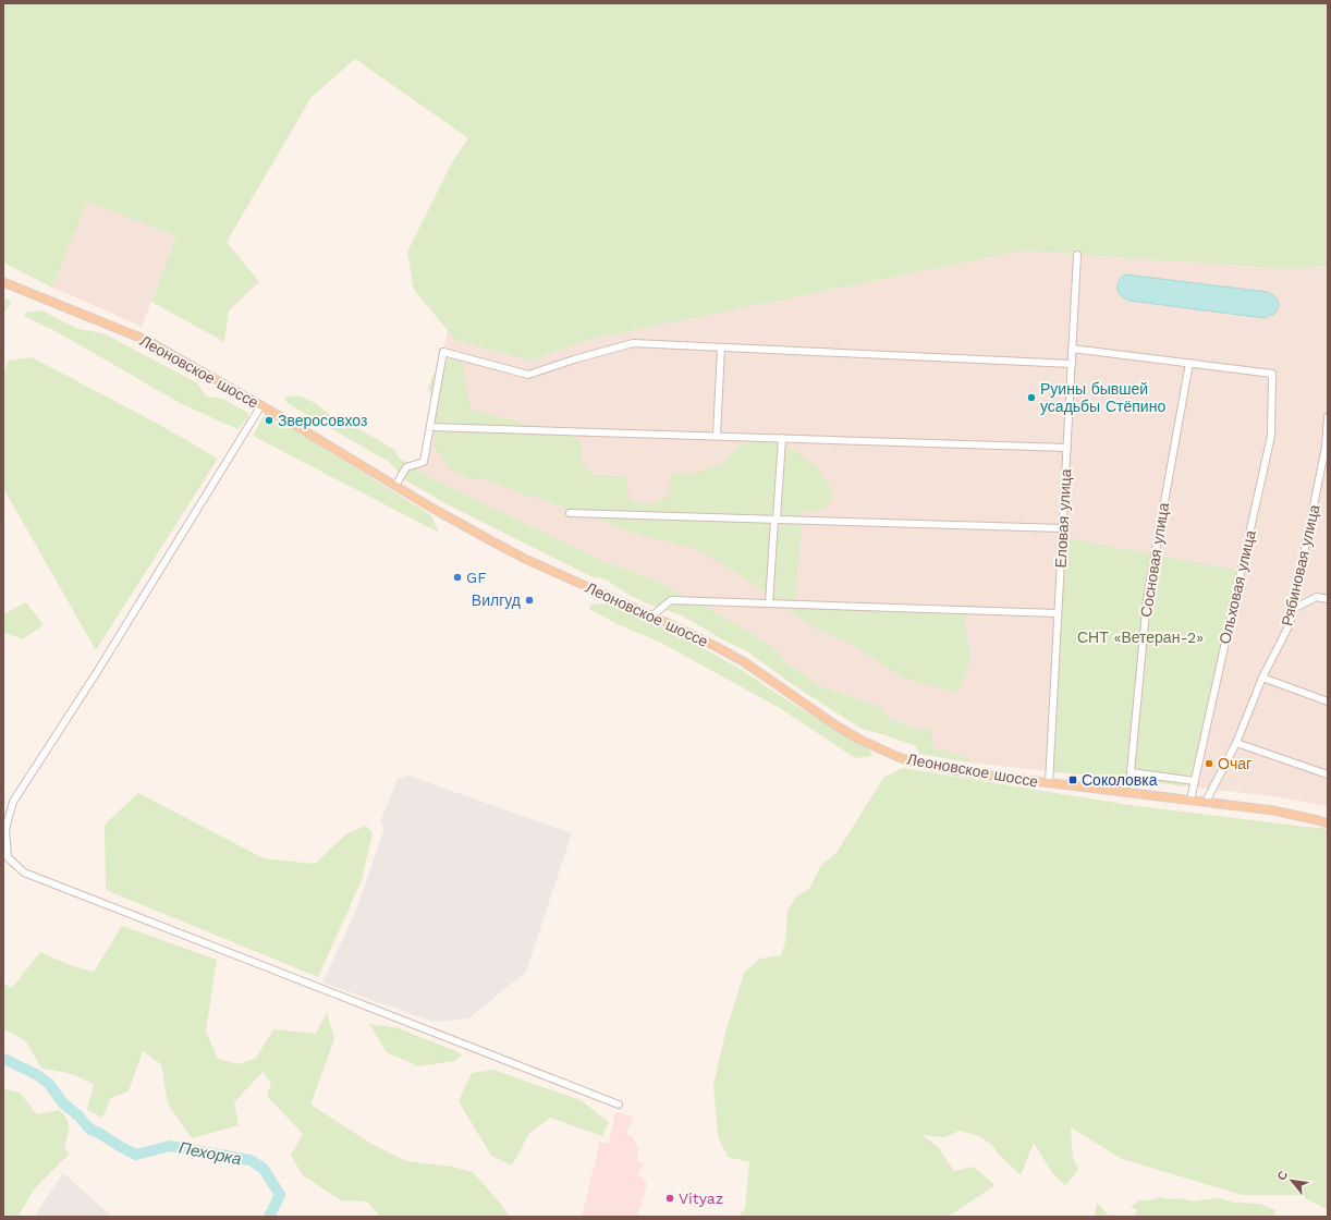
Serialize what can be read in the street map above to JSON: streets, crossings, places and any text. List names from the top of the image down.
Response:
{
  "streets": {
    "main road": ["Леоновское шоссе"],
    "street": [
      "Еловая улица",
      "Сосновая улица",
      "Рябиновая улица",
      "Ольховая улица"
    ]
  },
  "crossings": [
    ["Леоновское шоссе", "Еловая улица"],
    ["Леоновское шоссе", "Рябиновая улица"],
    ["Леоновское шоссе", "Ольховая улица"],
    ["Сосновая улица", "Ольховая улица"]
  ],
  "water": ["Пехорка"],
  "parks": ["СНТ «Ветеран-2»"],
  "places": {
    "other": [
      "Руины бывшей усадьбы Стёпино",
      "Зверосовхоз",
      "GF",
      "Вилгуд",
      "Очаг",
      "Vityaz"
    ],
    "transit": ["Соколовка"]
  },
  "north": "top left"
}
